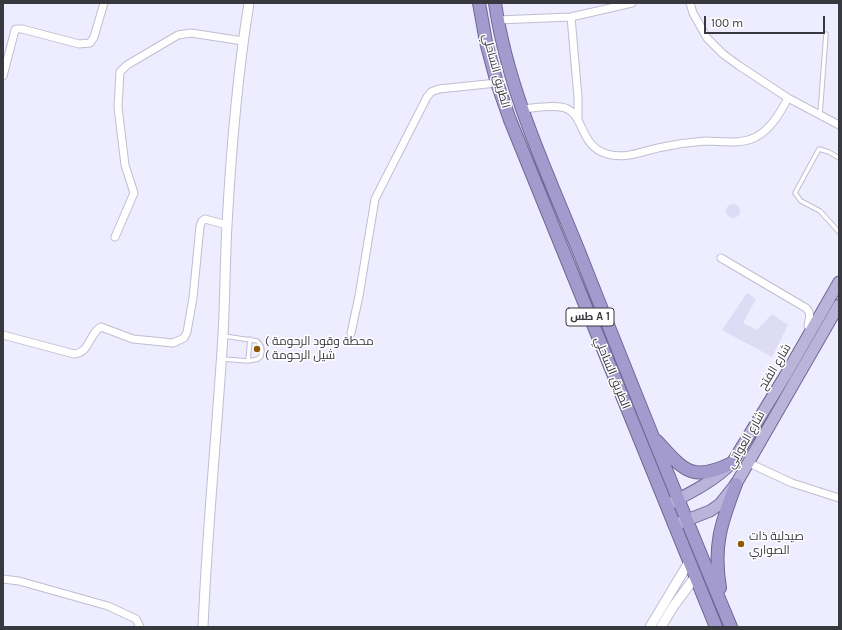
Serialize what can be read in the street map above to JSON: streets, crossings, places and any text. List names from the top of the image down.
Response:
{
  "streets": {
    "highway": ["الطريق الساحلي", "طس A 1"],
    "main road": ["شارع الفتح", "شارع العواتي"]
  },
  "crossings": [
    ["الطريق الساحلي", "شارع الفتح"],
    ["الطريق الساحلي", "شارع العواتي"]
  ],
  "places": ["( محطة وقود الرحومة ( شيل الرحومة", "صيدلية ذات الصواري"],
  "scale_bar": "100 m"
}
